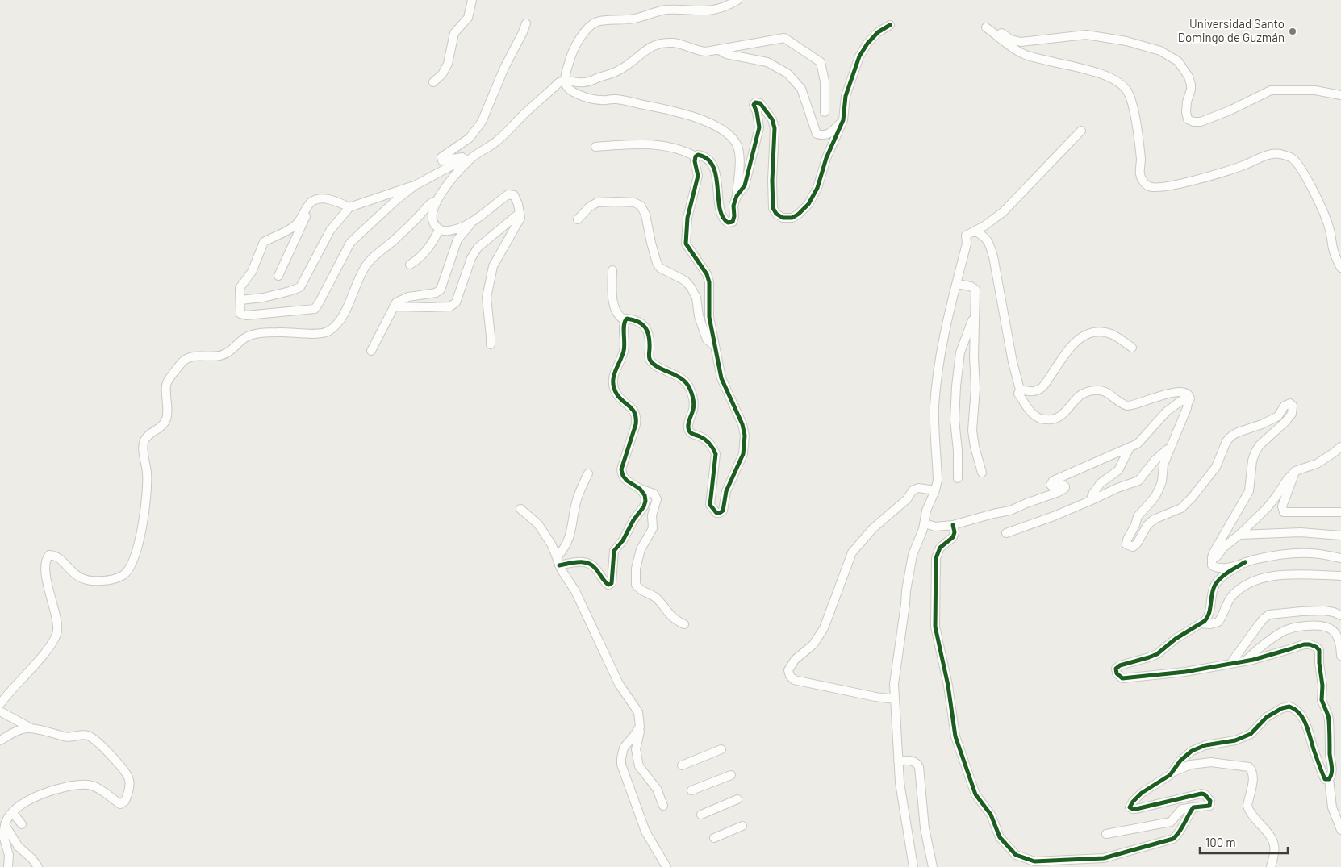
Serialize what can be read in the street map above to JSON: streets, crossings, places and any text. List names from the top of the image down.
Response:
{
  "places": ["Universidad Santo Domingo de Guzmán"],
  "scale_bar": "100 m"
}
